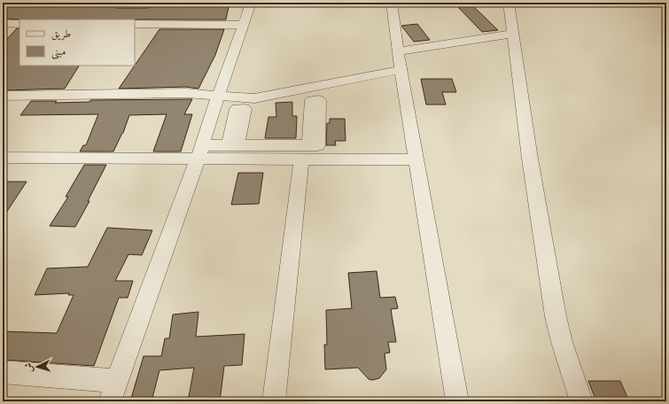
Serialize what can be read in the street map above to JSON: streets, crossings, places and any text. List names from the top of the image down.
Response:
{
  "legend": ["طريق", "مبنى"],
  "north": "left"
}
